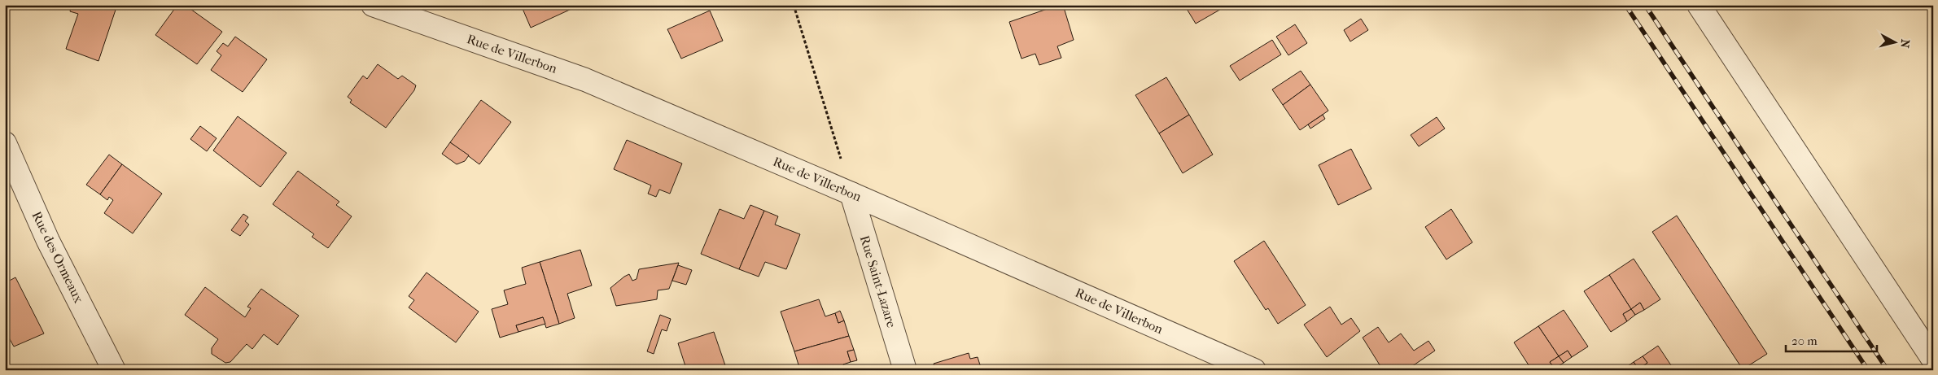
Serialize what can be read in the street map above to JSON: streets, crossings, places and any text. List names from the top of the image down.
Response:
{
  "streets": {
    "street": ["Rue de Villerbon", "Rue des Ormeaux", "Rue Saint-Lazare"]
  },
  "crossings": [
    ["Rue de Villerbon", "Rue Saint-Lazare"]
  ],
  "scale_bar": "20 m",
  "north": "right"
}
